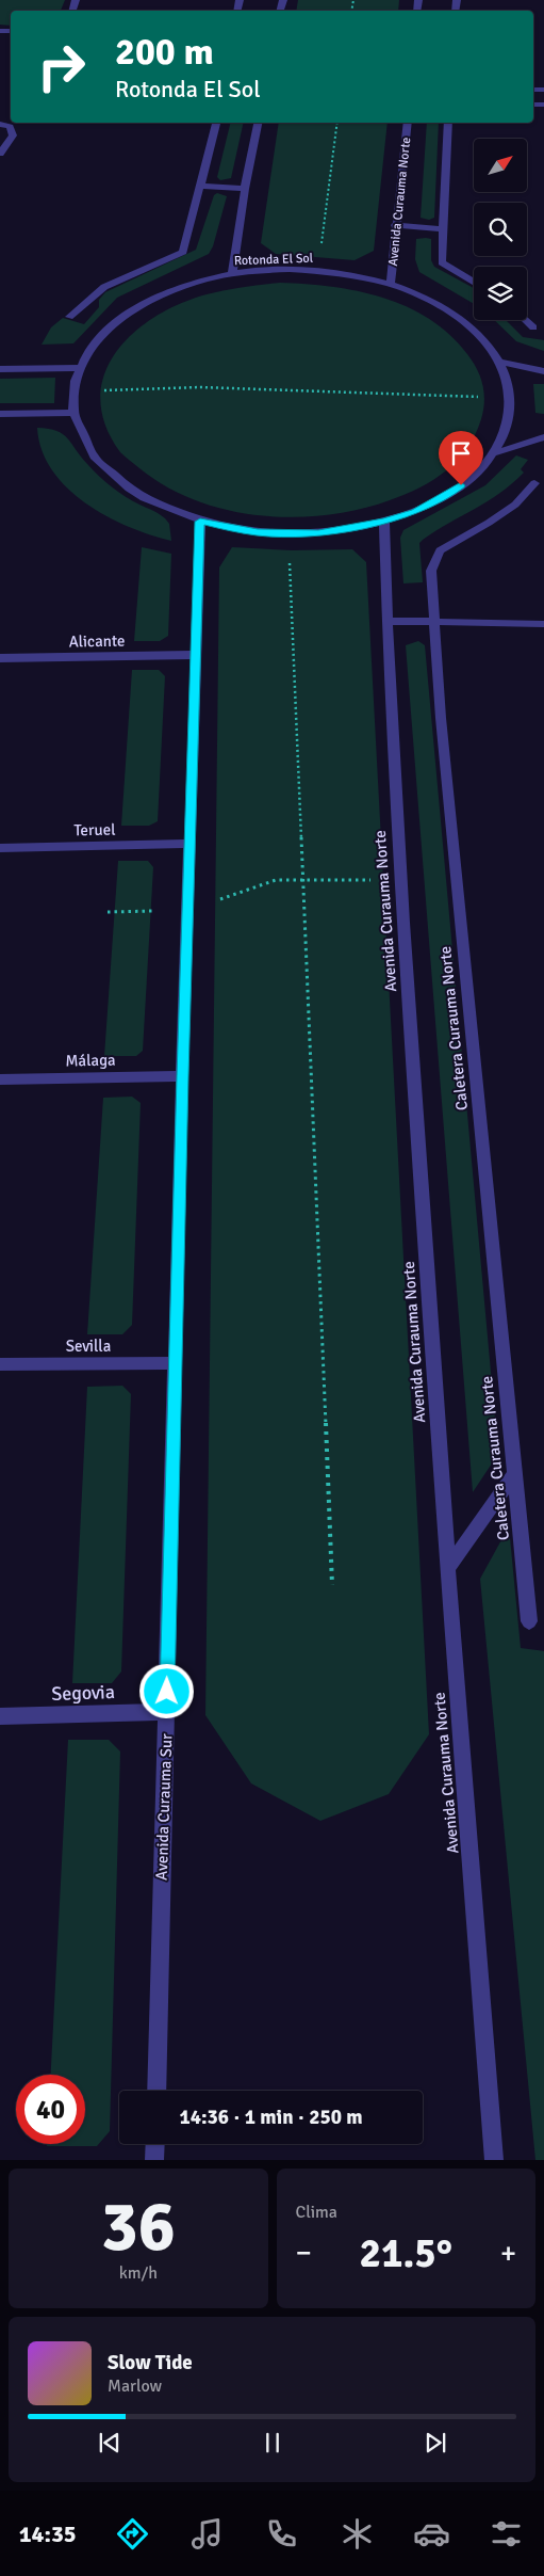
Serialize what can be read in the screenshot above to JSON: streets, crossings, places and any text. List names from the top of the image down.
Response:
{
  "streets": {
    "street": [
      "Avenida Curauma Norte",
      "Rotonda El Sol",
      "Alicante",
      "Teruel",
      "Caletera Curauma Norte",
      "Málaga",
      "Sevilla",
      "Segovia",
      "Avenida Curauma Sur"
    ]
  },
  "crossings": [
    ["Avenida Curauma Norte", "Rotonda El Sol"],
    ["Rotonda El Sol", "Avenida Curauma Sur"],
    ["Alicante", "Avenida Curauma Sur"],
    ["Teruel", "Avenida Curauma Sur"],
    ["Málaga", "Avenida Curauma Sur"],
    ["Sevilla", "Avenida Curauma Sur"],
    ["Segovia", "Avenida Curauma Sur"]
  ],
  "north": "top right",
  "page": {
    "turn": ["200 m", "Rotonda El Sol"],
    "limit": "40",
    "trip": "14:36 · 1 min · 250 m",
    "tile": [
      ["36", "km/h"],
      "Clima"
    ],
    "heat": ["−", "21.5°", "+"],
    "song": ["Slow Tide", "Marlow"],
    "tabs": "14:35"
  }
}
